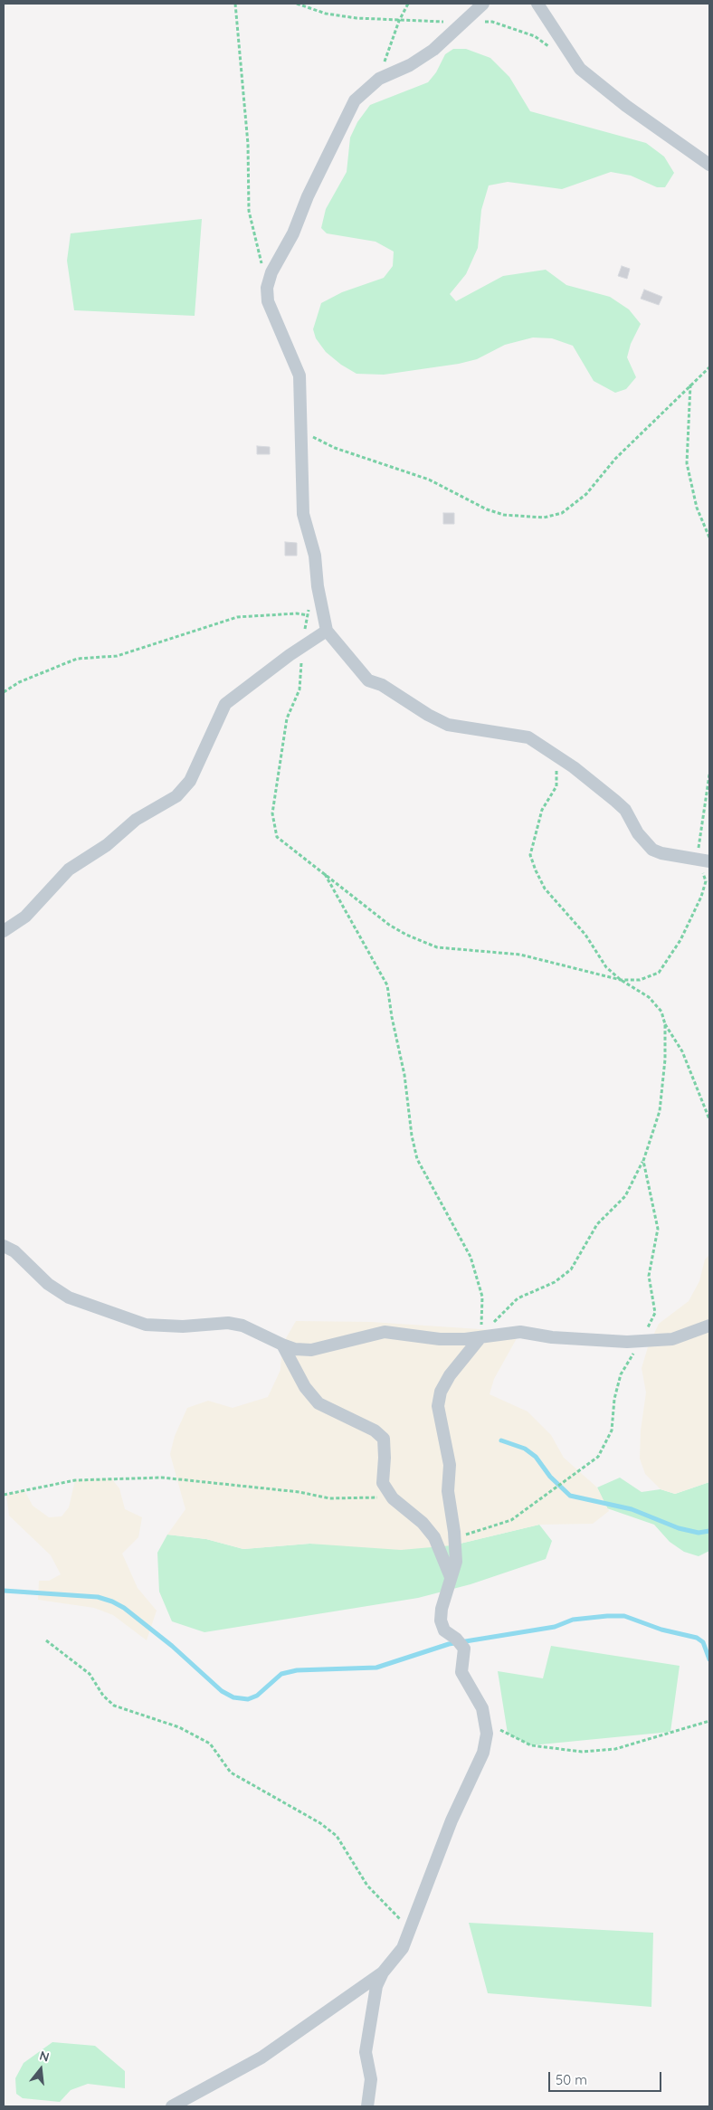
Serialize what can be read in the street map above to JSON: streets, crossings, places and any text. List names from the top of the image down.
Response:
{
  "scale_bar": "50 m",
  "north": "top"
}
